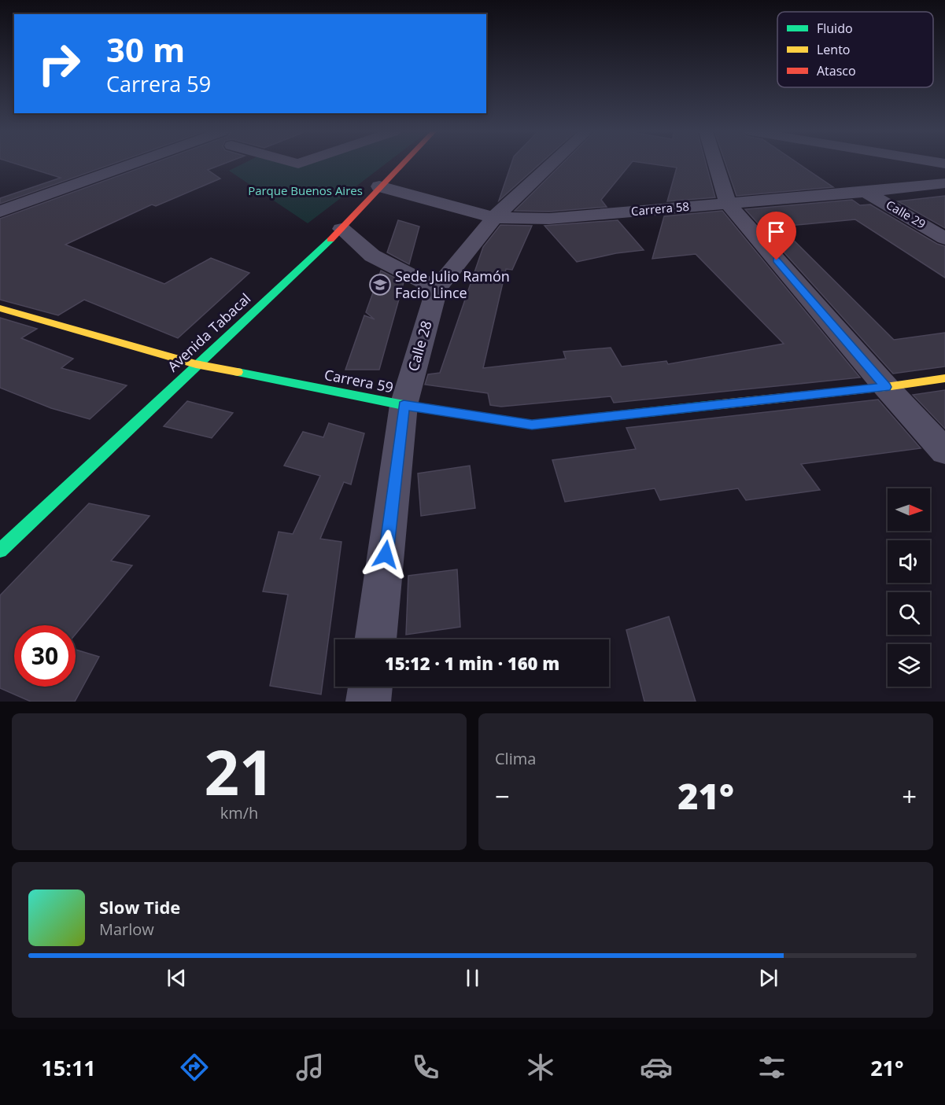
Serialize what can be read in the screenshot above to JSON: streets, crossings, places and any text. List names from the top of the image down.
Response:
{
  "streets": {
    "street": [
      "Carrera 58",
      "Calle 29",
      "Avenida Tabacal",
      "Calle 28",
      "Carrera 59"
    ]
  },
  "crossings": [
    ["Carrera 58", "Calle 29"],
    ["Carrera 58", "Avenida Tabacal"],
    ["Carrera 58", "Calle 28"],
    ["Avenida Tabacal", "Carrera 59"],
    ["Calle 28", "Carrera 59"]
  ],
  "parks": ["Parque Buenos Aires"],
  "places": {
    "school or university": ["Sede Julio Ramón Facio Lince"]
  },
  "legend": ["Fluido", "Lento", "Atasco"],
  "north": "right",
  "page": {
    "turn": ["30 m", "Carrera 59"],
    "limit": "30",
    "trip": "15:12 · 1 min · 160 m",
    "tile": [
      ["21", "km/h"],
      "Clima"
    ],
    "heat": ["−", "21°", "+"],
    "song": ["Slow Tide", "Marlow"],
    "tabs": ["15:11", "21°"]
  }
}
